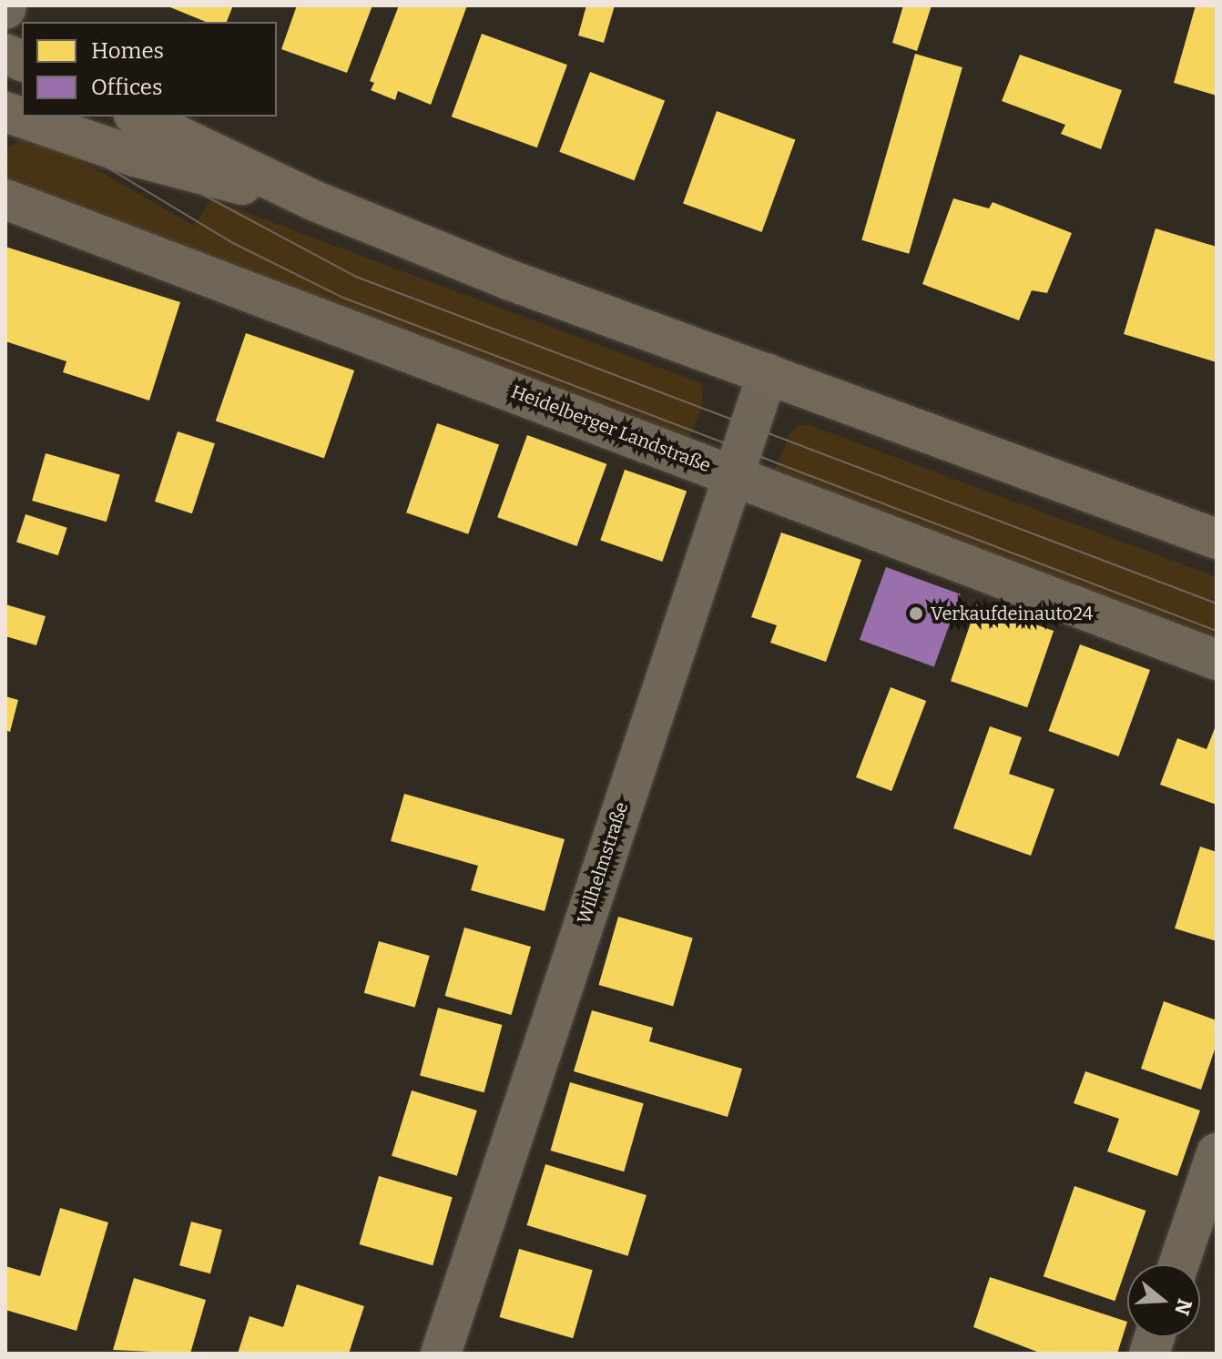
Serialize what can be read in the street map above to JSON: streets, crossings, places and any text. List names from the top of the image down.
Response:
{
  "streets": {
    "street": ["Heidelberger Landstraße", "Wilhelmstraße"]
  },
  "crossings": [
    ["Heidelberger Landstraße", "Wilhelmstraße"]
  ],
  "places": ["Verkaufdeinauto24"],
  "legend": ["Homes", "Offices"],
  "north": "right"
}
